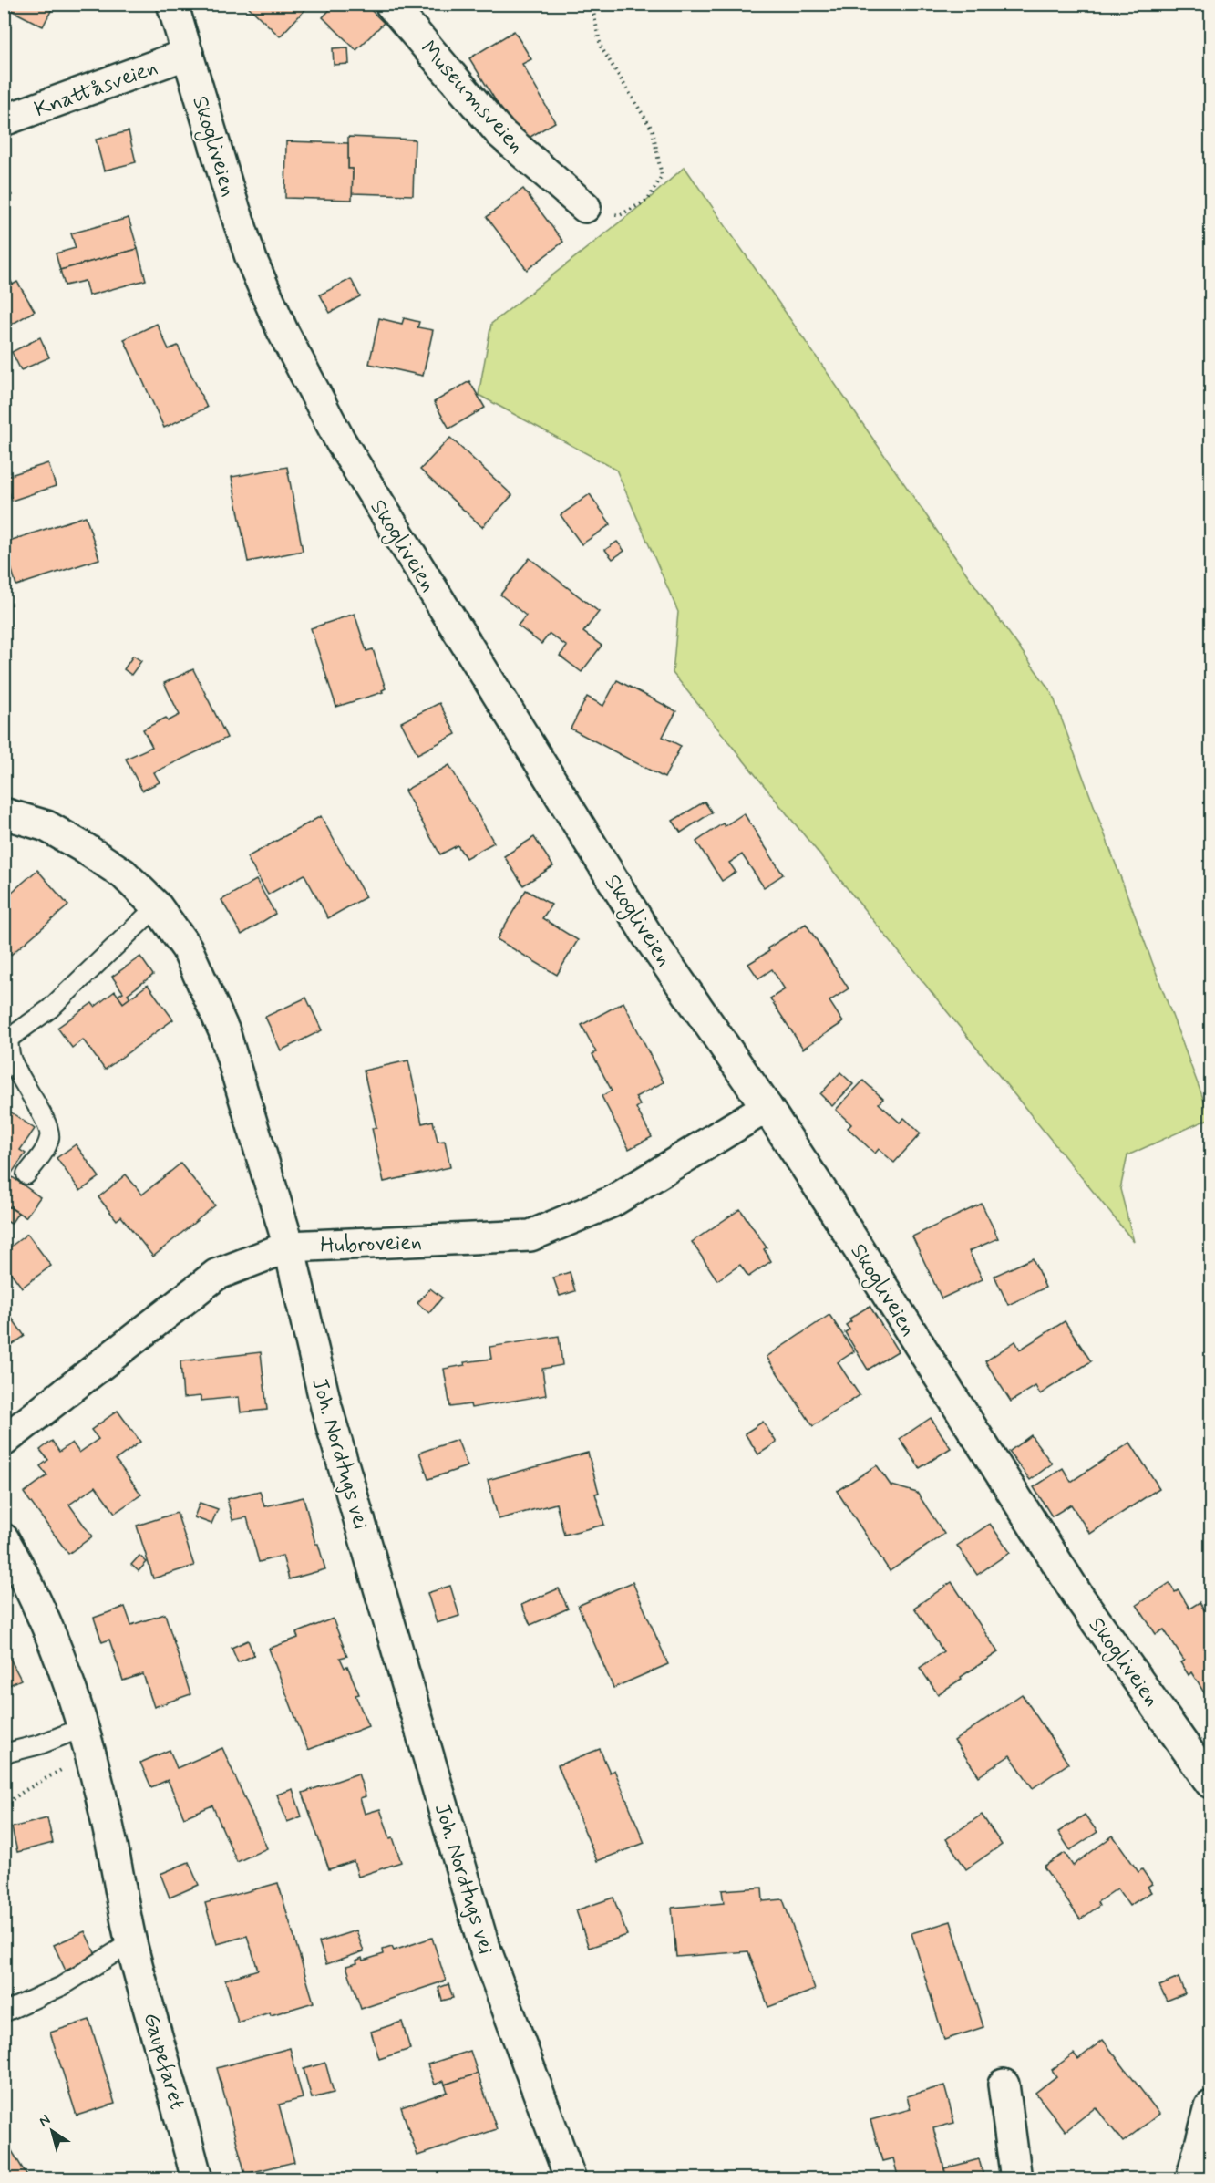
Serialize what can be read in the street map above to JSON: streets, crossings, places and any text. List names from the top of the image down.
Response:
{
  "streets": {
    "street": [
      "Knattåsveien",
      "Museumsveien",
      "Skogliveien",
      "Hubroveien",
      "Joh. Nordtugs vei",
      "Gaupefaret"
    ]
  },
  "crossings": [
    ["Knattåsveien", "Skogliveien"],
    ["Skogliveien", "Hubroveien"],
    ["Hubroveien", "Joh. Nordtugs vei"]
  ],
  "north": "top left"
}
